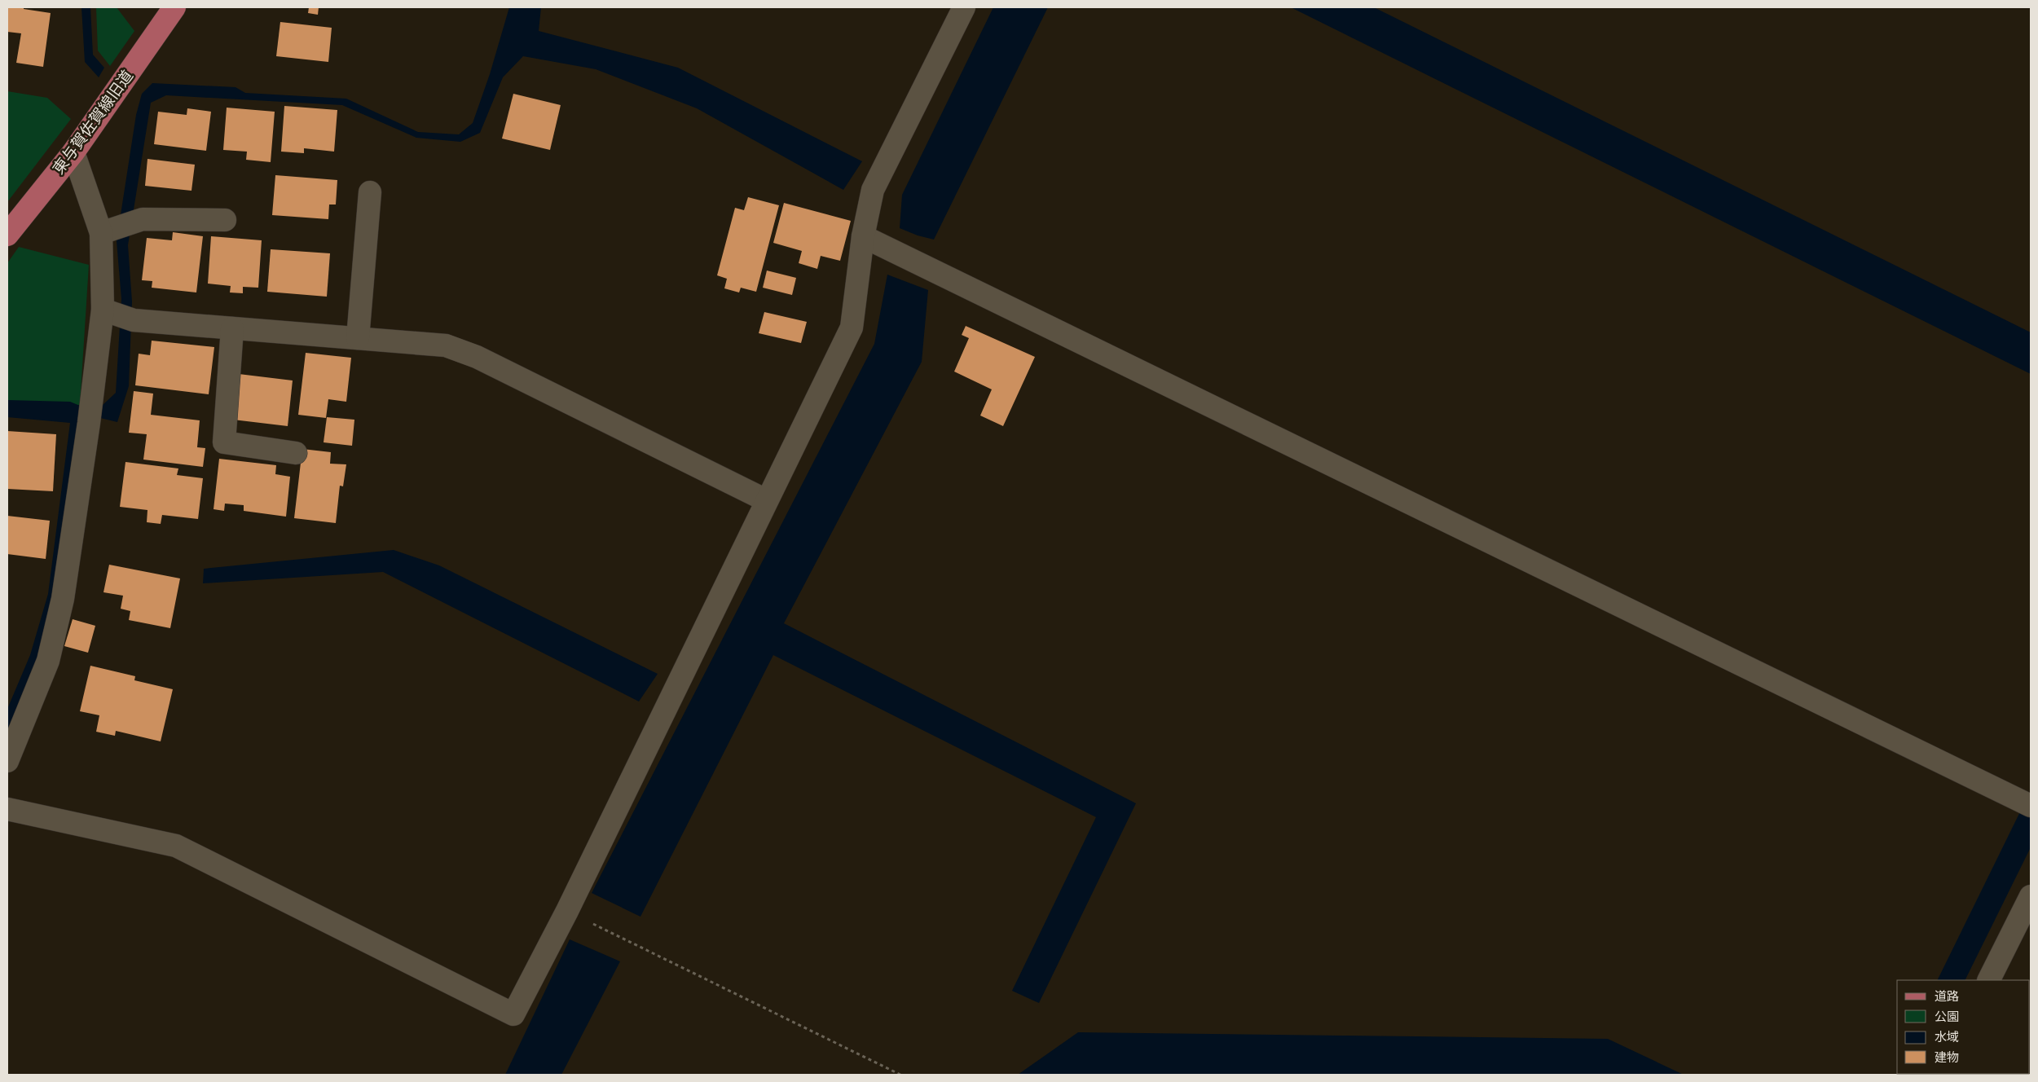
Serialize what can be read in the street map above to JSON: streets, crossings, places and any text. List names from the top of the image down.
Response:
{
  "streets": {
    "main road": ["東与賀佐賀線旧道"]
  },
  "legend": [
    "道路",
    "公園",
    "水域",
    "建物"
  ]
}
